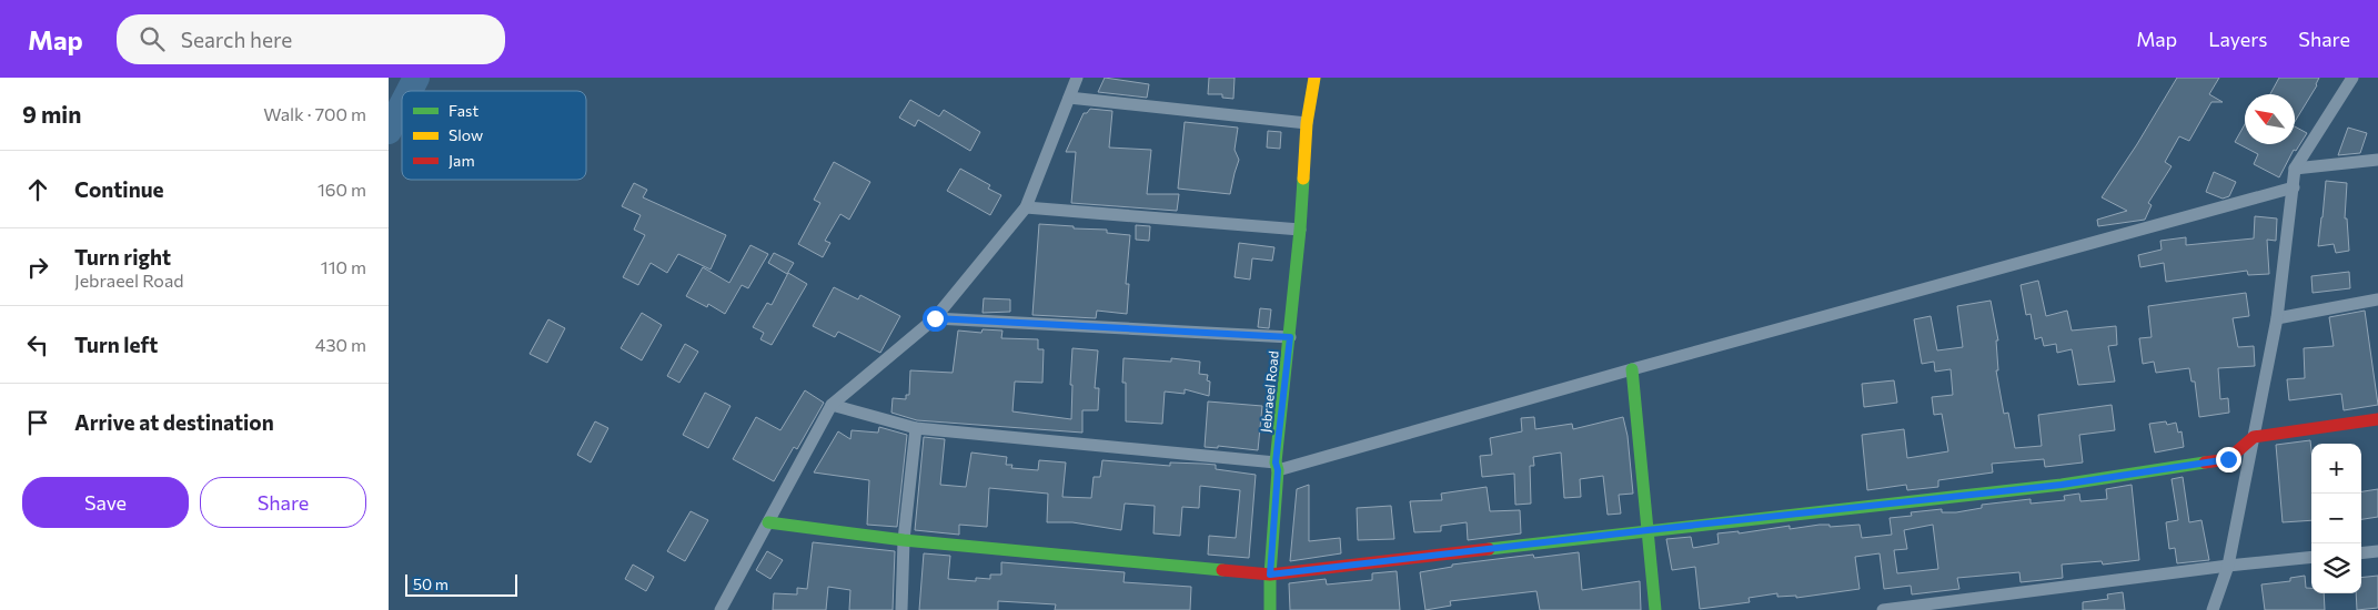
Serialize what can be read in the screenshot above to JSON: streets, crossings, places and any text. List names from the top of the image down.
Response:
{
  "streets": {
    "street": ["Jebraeel Road"]
  },
  "legend": ["Fast", "Slow", "Jam"],
  "scale_bar": "50 m",
  "north": "top left",
  "page": {
    "header": "Map",
    "search": "Search here",
    "nav": ["Map", "Layers", "Share"],
    "heading": ["9 min", "Walk · 700 m"],
    "list": [
      ["Continue", "160 m"],
      ["Turn right", "Jebraeel Road", "110 m"],
      ["Turn left", "430 m"],
      "Arrive at destination"
    ],
    "map_buttons": ["+", "−"],
    "buttons": ["Save", "Share"],
    "scale": "50 m"
  }
}
